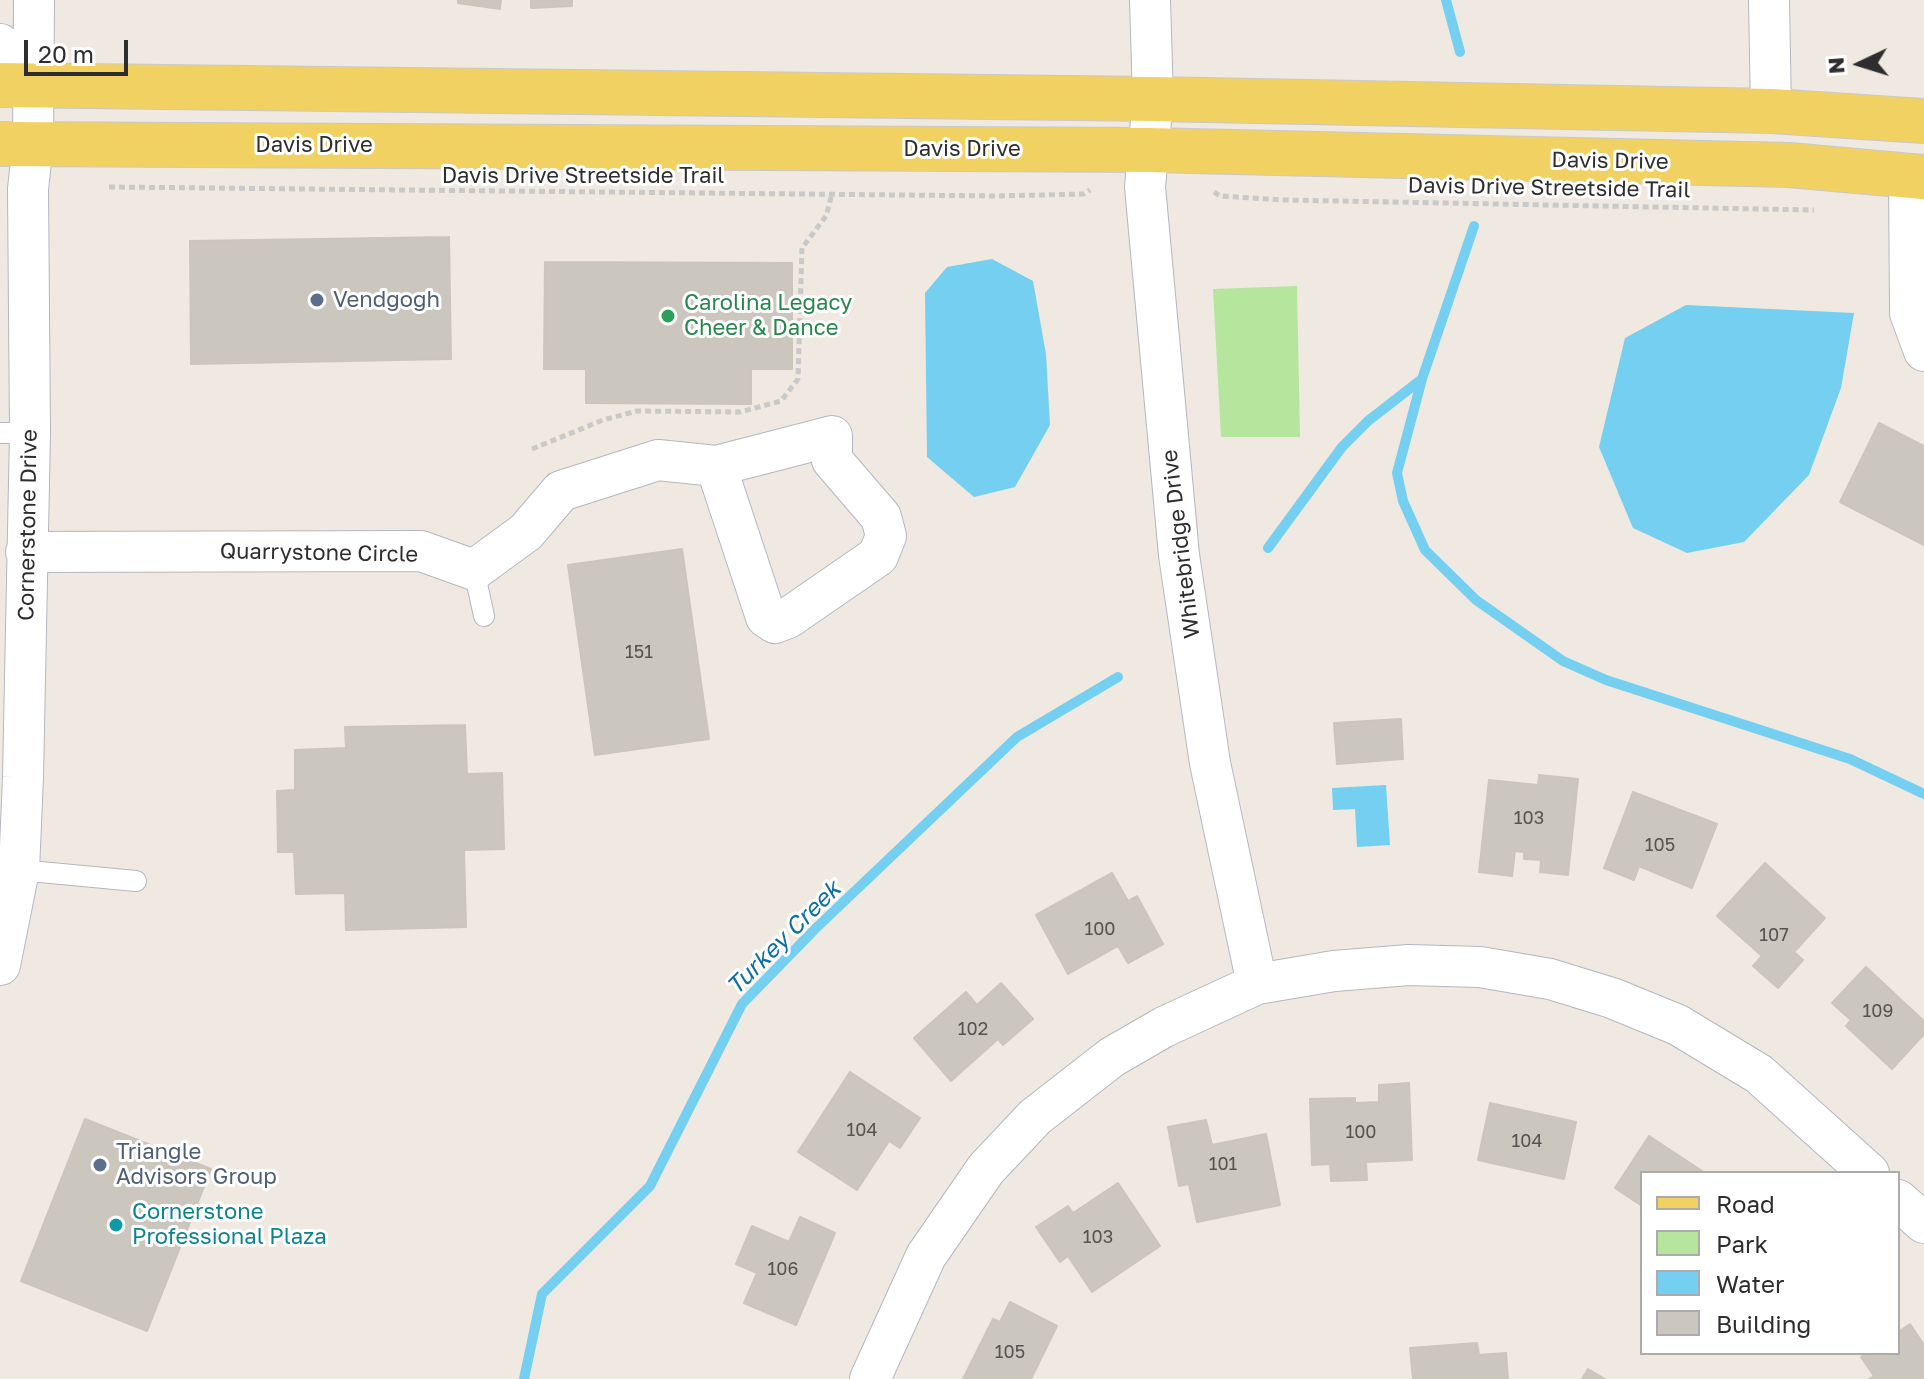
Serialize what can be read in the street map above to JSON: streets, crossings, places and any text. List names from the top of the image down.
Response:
{
  "streets": {
    "main road": ["Davis Drive"],
    "street": ["Cornerstone Drive", "Whitebridge Drive", "Quarrystone Circle"],
    "path": ["Davis Drive Streetside Trail"]
  },
  "crossings": [
    ["Davis Drive", "Cornerstone Drive"],
    ["Davis Drive", "Whitebridge Drive"],
    ["Cornerstone Drive", "Quarrystone Circle"]
  ],
  "water": ["Turkey Creek"],
  "places": [
    "Vendgogh",
    "Carolina Legacy Cheer & Dance",
    "Triangle Advisors Group",
    "Cornerstone Professional Plaza"
  ],
  "house_numbers": [
    "151",
    "103",
    "105",
    "100",
    "107",
    "109",
    "102",
    "104",
    "100",
    "104",
    "101",
    "103",
    "106",
    "105"
  ],
  "legend": [
    "Road",
    "Park",
    "Water",
    "Building"
  ],
  "scale_bar": "20 m",
  "north": "left"
}
